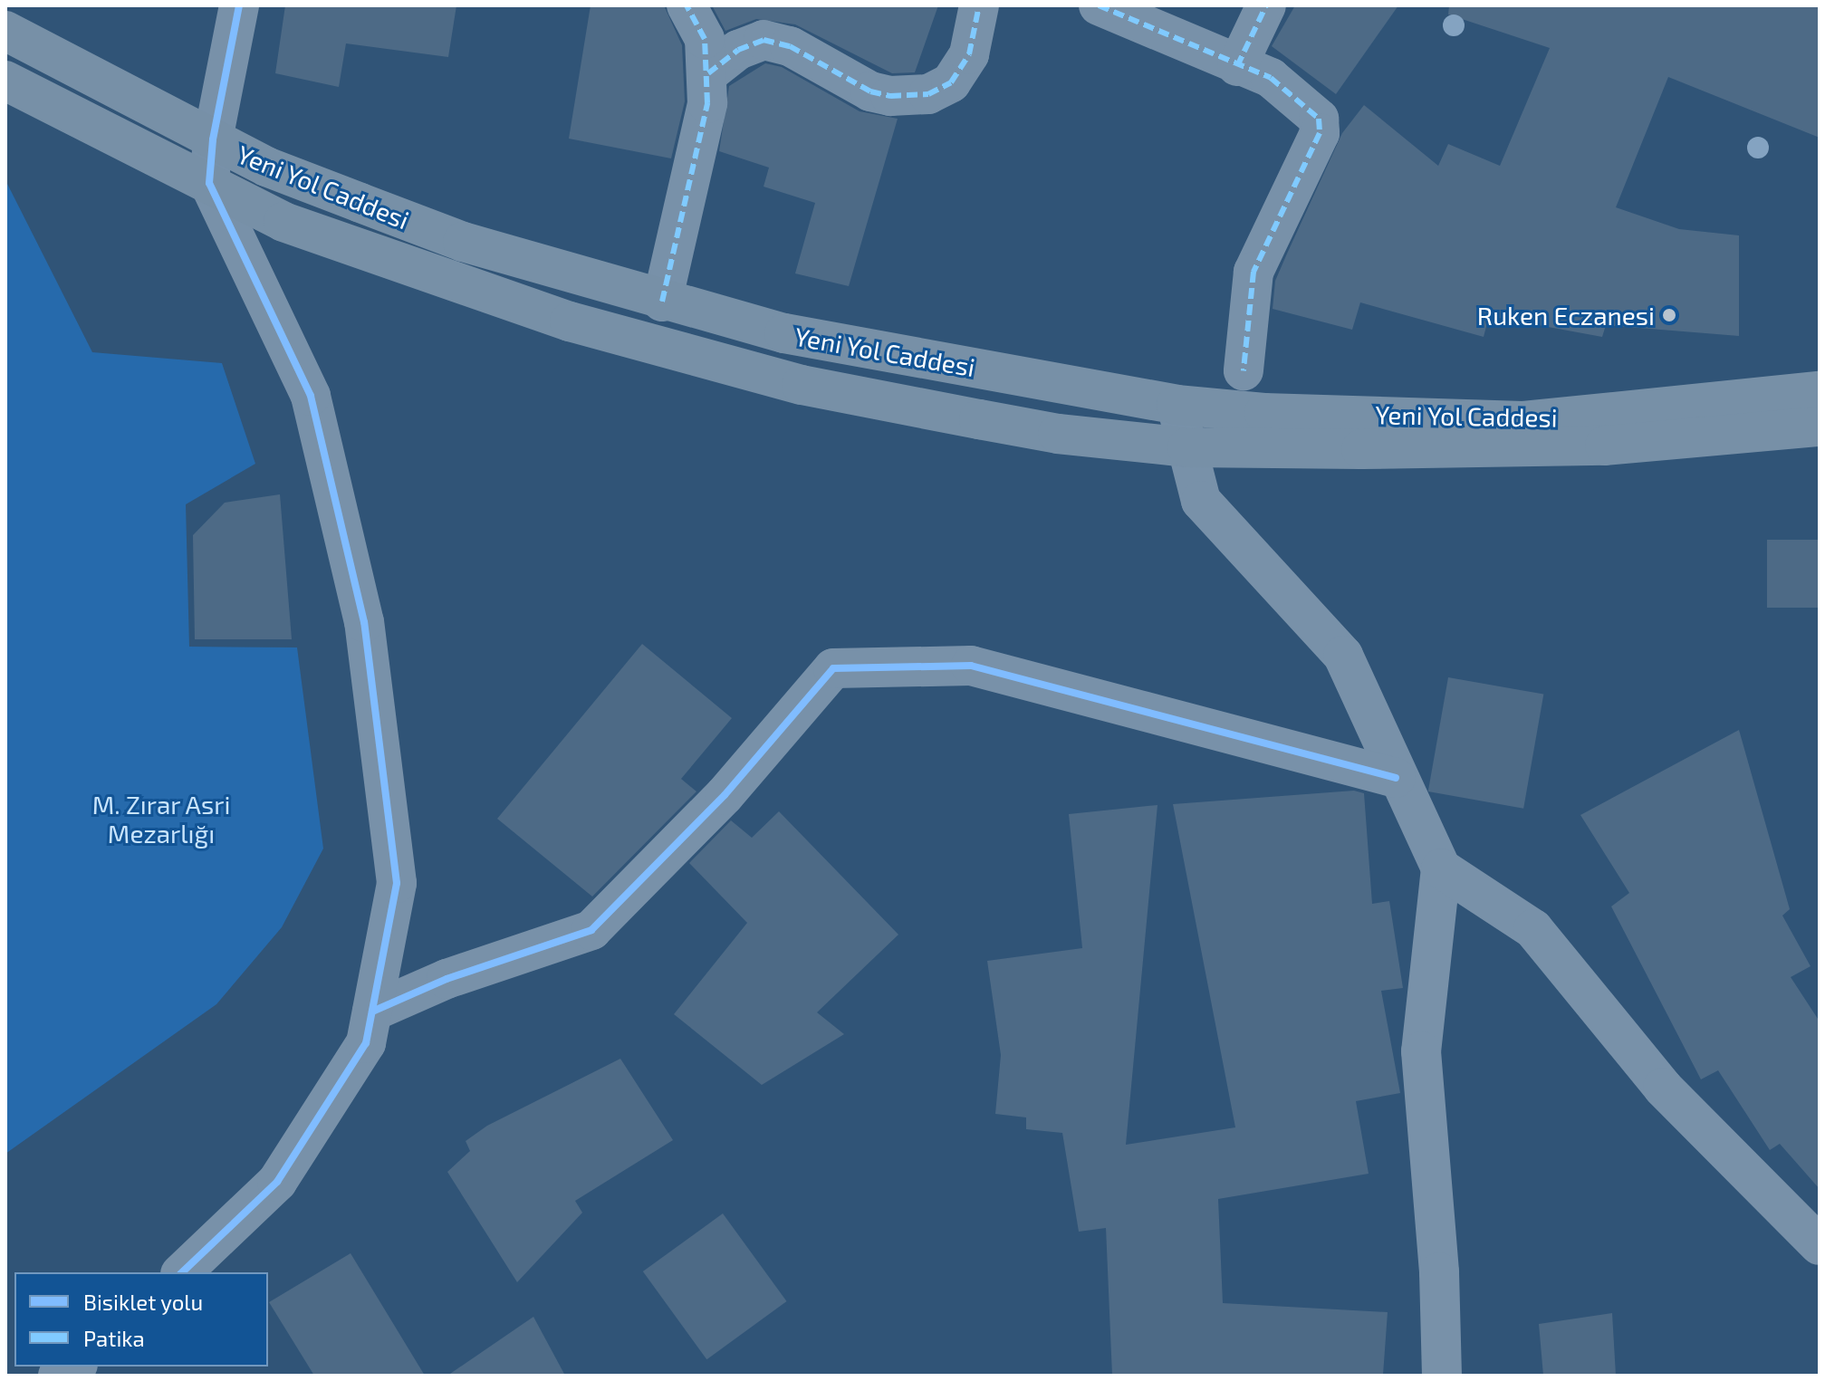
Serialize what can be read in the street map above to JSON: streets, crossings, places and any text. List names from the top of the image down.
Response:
{
  "streets": {
    "main road": ["Yeni Yol Caddesi"]
  },
  "parks": ["M. Zırar Asri Mezarlığı"],
  "places": ["Ruken Eczanesi"],
  "legend": ["Bisiklet yolu", "Patika"]
}
